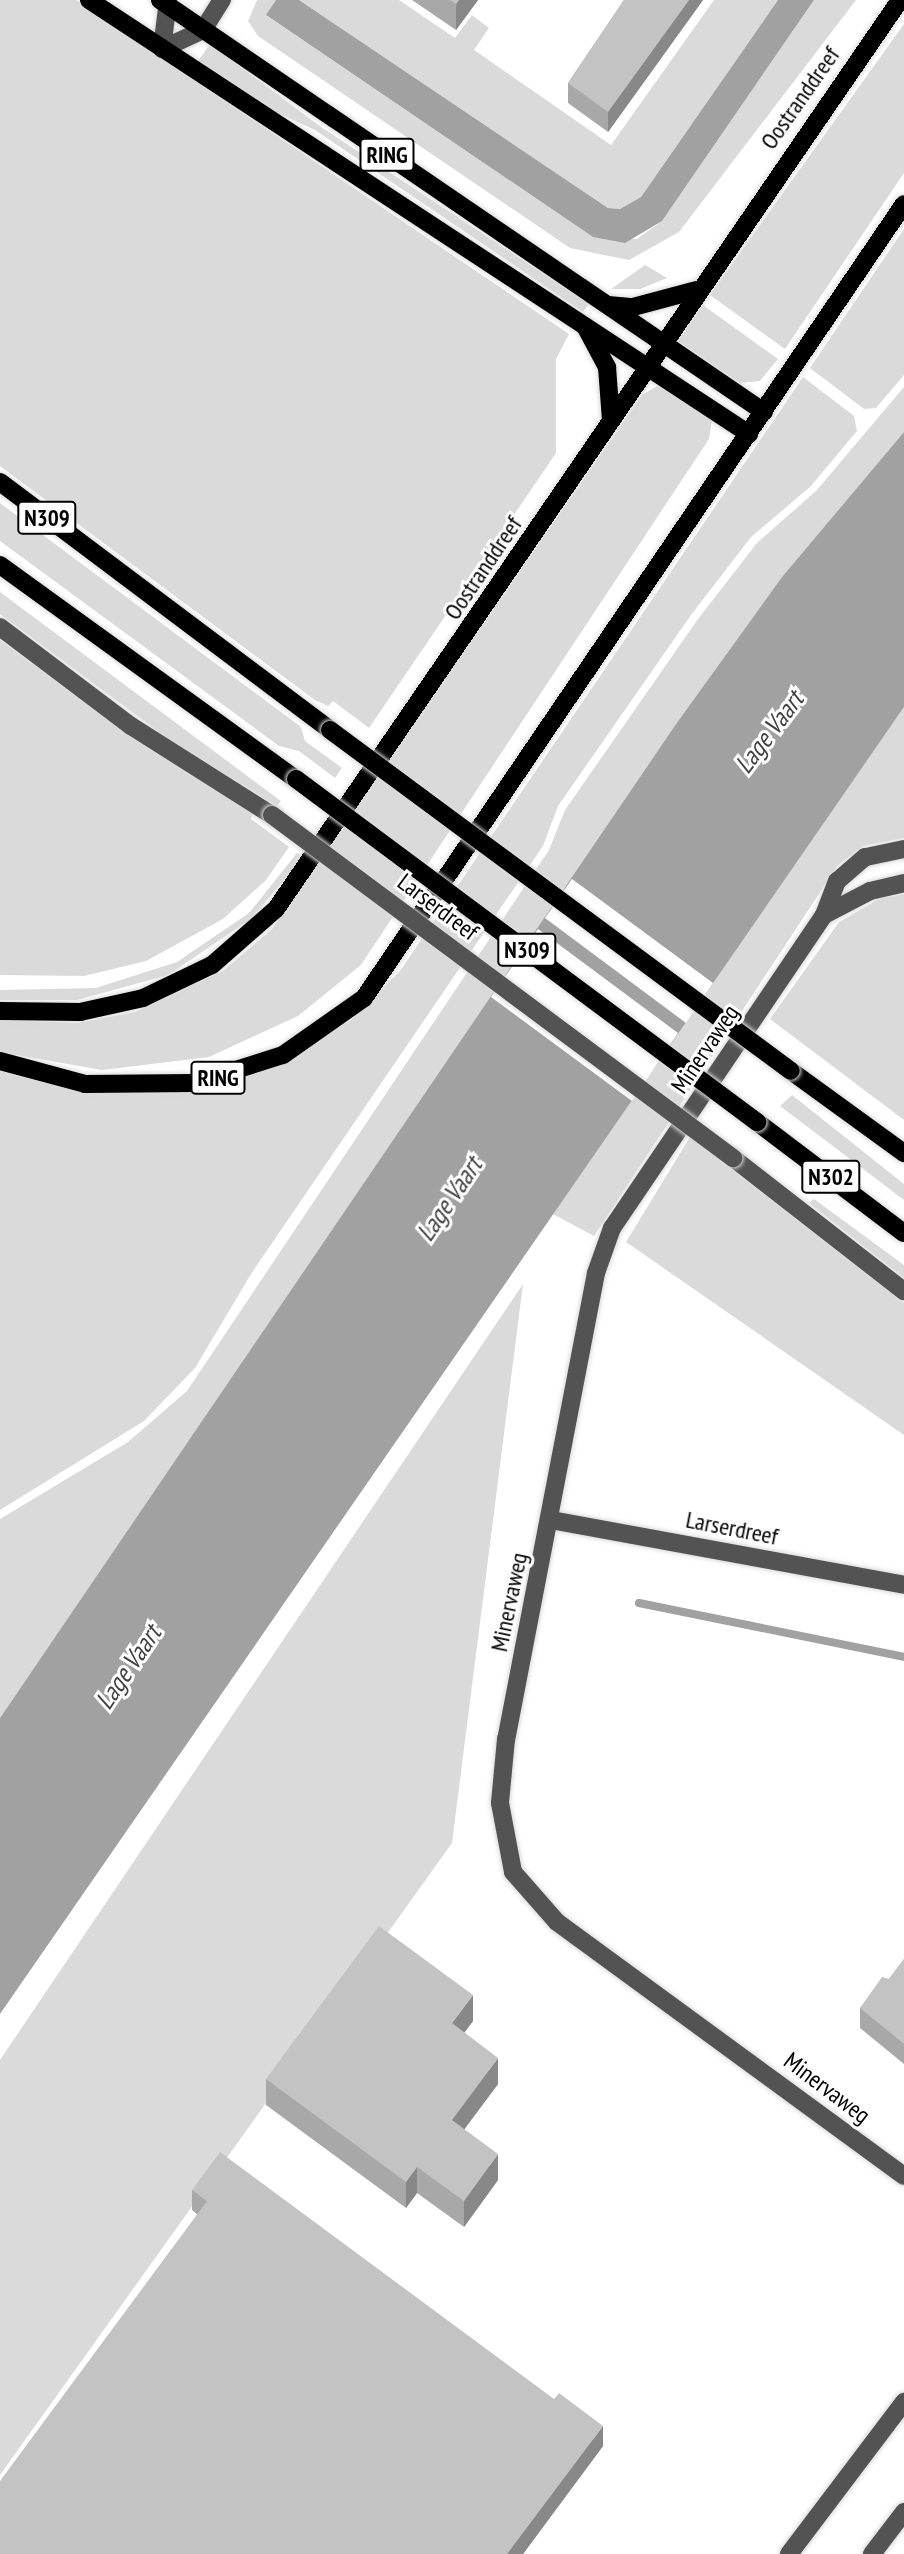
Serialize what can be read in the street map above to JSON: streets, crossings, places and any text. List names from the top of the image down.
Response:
{
  "streets": {
    "main road": [
      "Oostranddreef",
      "RING",
      "N309",
      "Larserdreef",
      "N302"
    ],
    "street": ["Minervaweg"]
  },
  "crossings": [
    ["Oostranddreef", "RING"],
    ["N309", "N302"],
    ["Larserdreef", "Minervaweg"],
    ["Larserdreef", "N302"]
  ],
  "water": ["Lage Vaart"]
}
